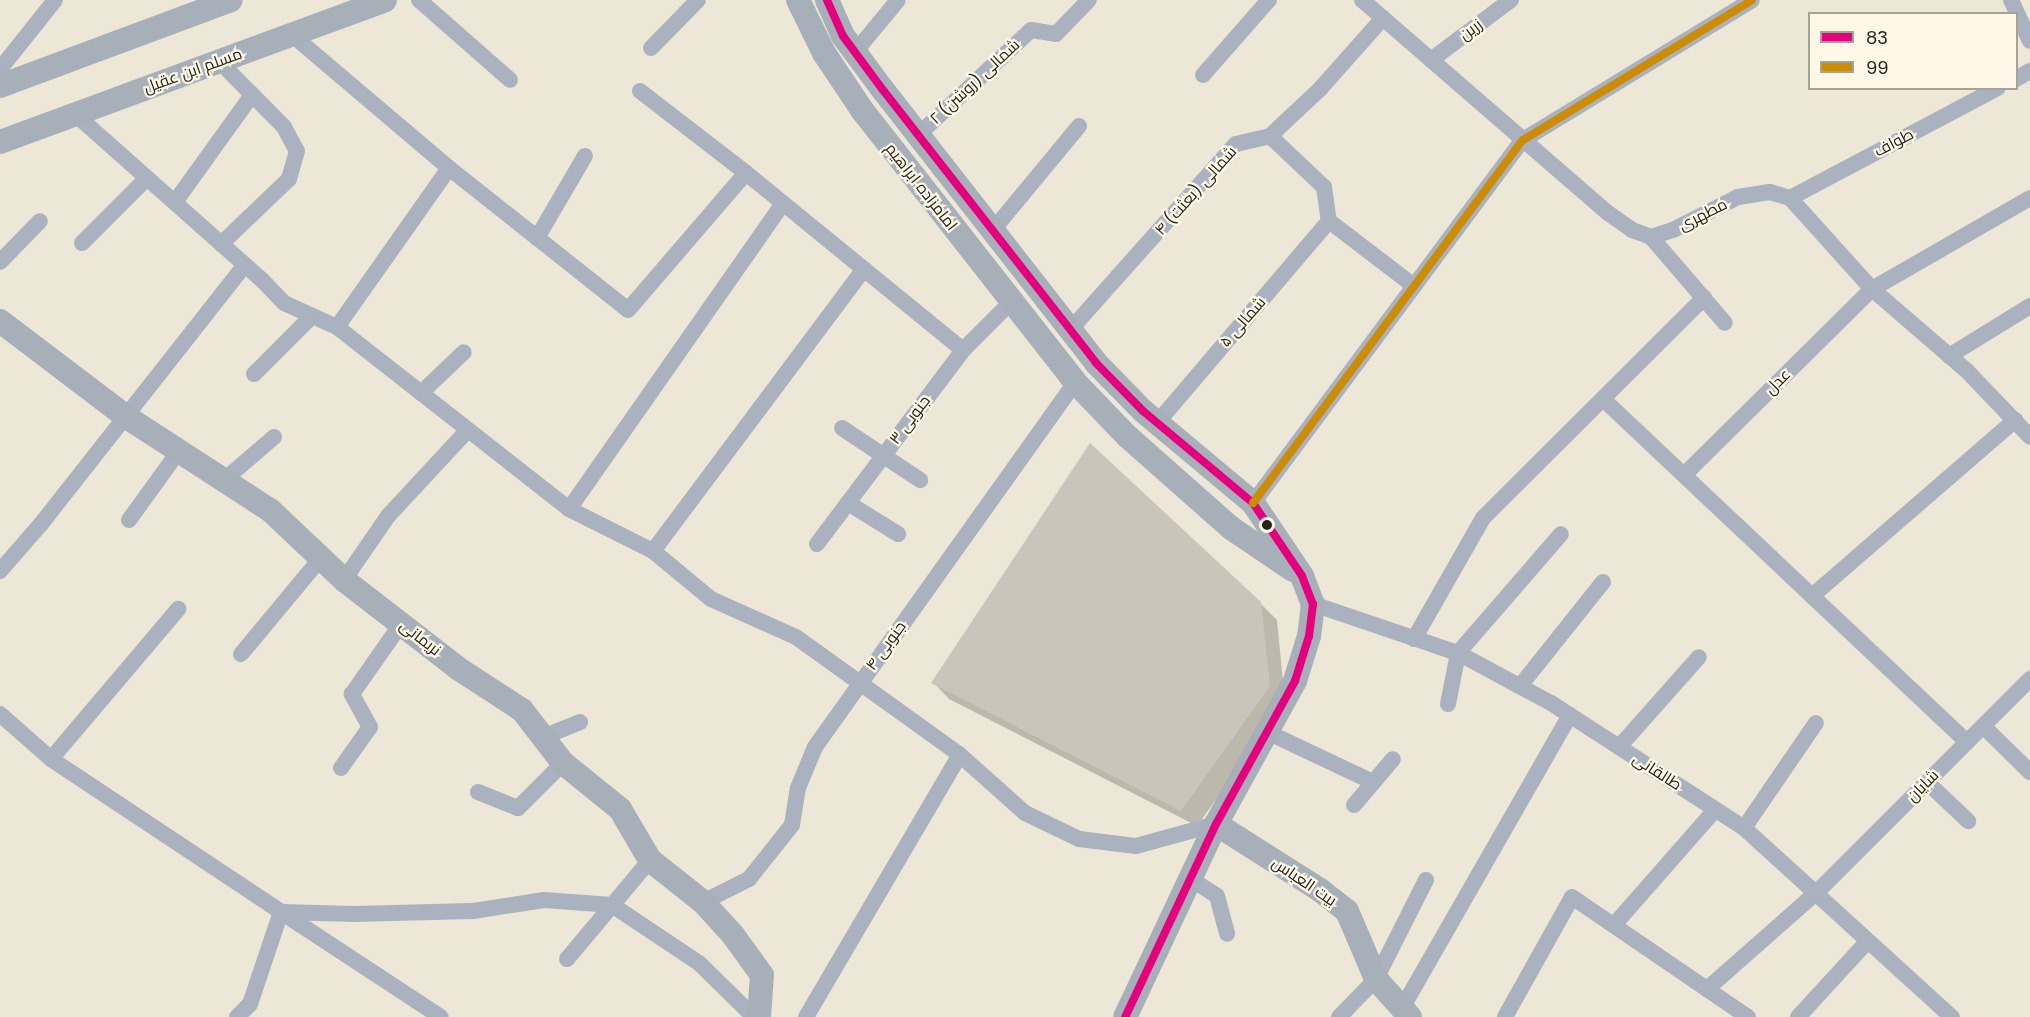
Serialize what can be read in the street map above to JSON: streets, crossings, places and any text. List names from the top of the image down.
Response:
{
  "streets": {
    "street": [
      "زرین",
      "مسلم ابن عقیل",
      "۲ شمالی (روشن)",
      "طواف",
      "امامزاده ابراهیم",
      "۴ شمالی (بعثت)",
      "مطهری",
      "۵ شمالی",
      "عدل",
      "۳ جنوبی",
      "نریمانی",
      "۴ جنوبی",
      "طالقانی",
      "شایان",
      "بیت العباس"
    ]
  },
  "crossings": [
    ["۲ شمالی (روشن)", "امامزاده ابراهیم"],
    ["طواف", "مطهری"],
    ["امامزاده ابراهیم", "۴ شمالی (بعثت)"],
    ["امامزاده ابراهیم", "۵ شمالی"],
    ["امامزاده ابراهیم", "۳ جنوبی"],
    ["امامزاده ابراهیم", "۴ جنوبی"],
    ["امامزاده ابراهیم", "طالقانی"],
    ["امامزاده ابراهیم", "بیت العباس"],
    ["نریمانی", "۴ جنوبی"],
    ["طالقانی", "شایان"]
  ],
  "lines": ["transit line 83", "transit line 99"],
  "legend": ["83", "99"]
}
